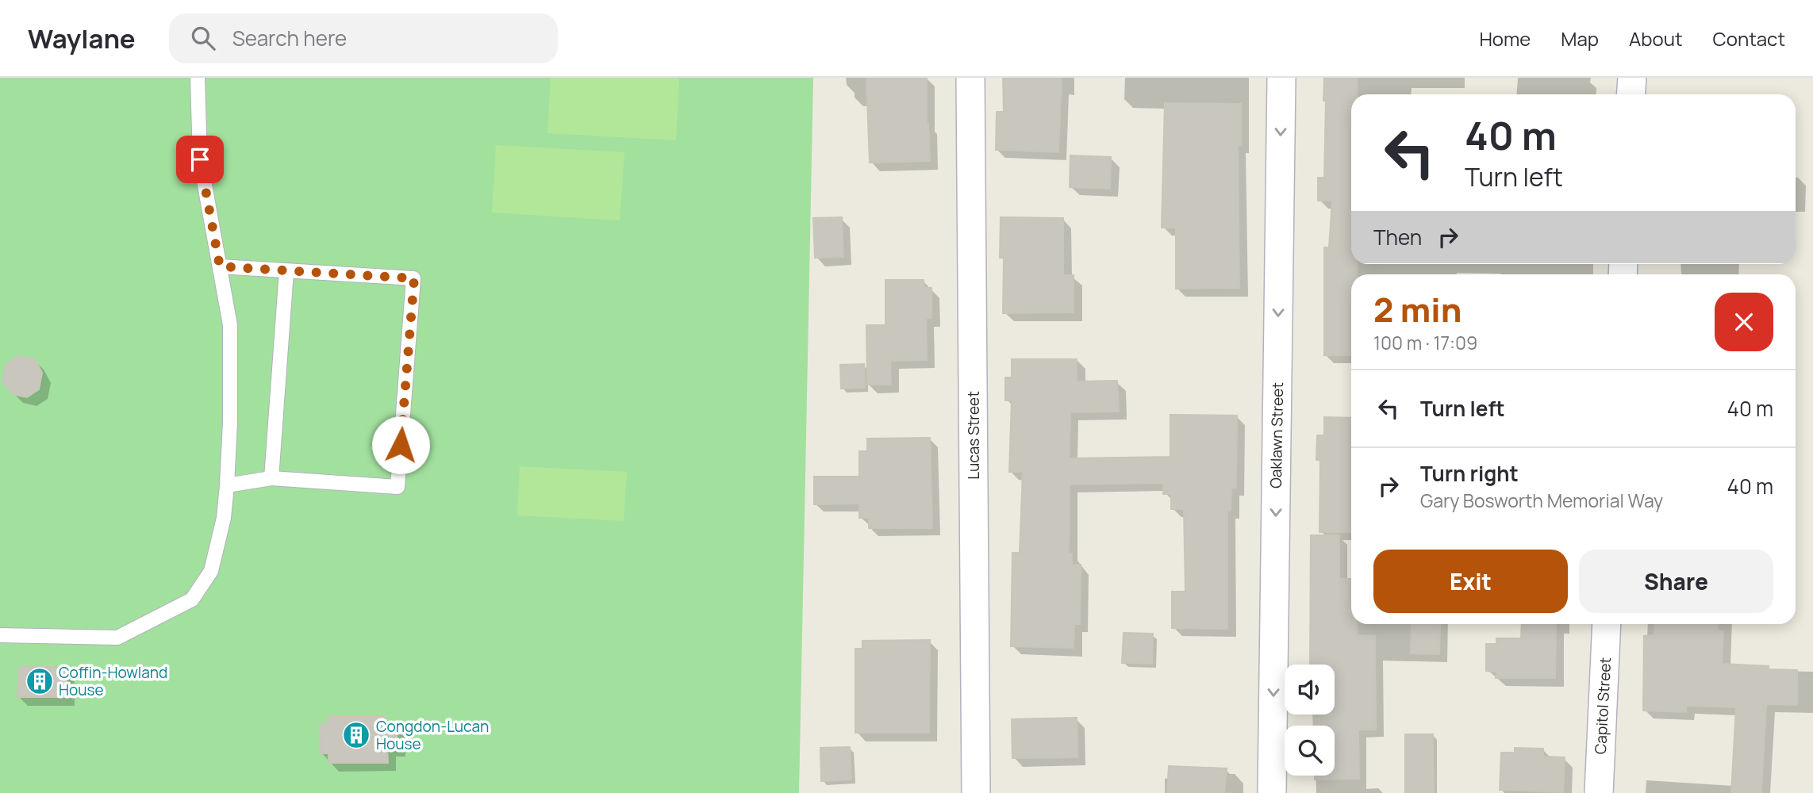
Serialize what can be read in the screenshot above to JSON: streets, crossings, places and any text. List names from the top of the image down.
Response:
{
  "streets": {
    "street": ["Lucas Street", "Oaklawn Street", "Capitol Street"]
  },
  "one_way": ["Oaklawn Street"],
  "places": {
    "building": ["Coffin-Howland House", "Congdon-Lucan House"]
  },
  "page": {
    "header": "Waylane",
    "search": "Search here",
    "nav": [
      "Home",
      "Map",
      "About",
      "Contact"
    ],
    "turn": ["40 m", "Turn left"],
    "then": "Then",
    "heading": ["2 min", "100 m · 17:09"],
    "list": [
      {
        "name": "Turn left",
        "value": "40 m"
      },
      {
        "name": "Turn right",
        "note": "Gary Bosworth Memorial Way",
        "value": "40 m"
      }
    ],
    "buttons": ["Exit", "Share"]
  }
}
